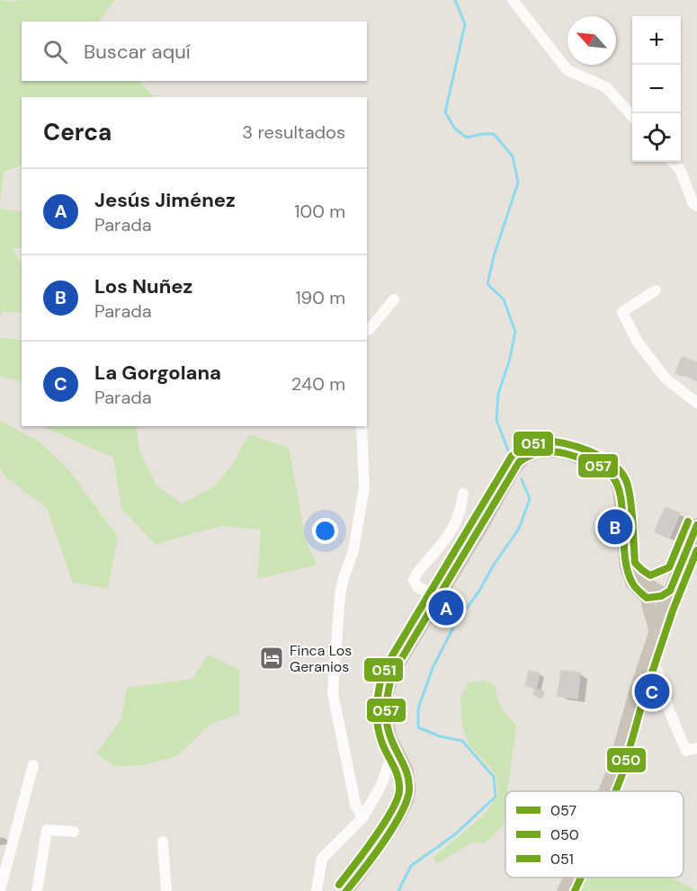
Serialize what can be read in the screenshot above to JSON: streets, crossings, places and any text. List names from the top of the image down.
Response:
{
  "places": {
    "hotel": ["Finca Los Geranios"]
  },
  "lines": ["transit line 051", "transit line 057", "transit line 050"],
  "legend": ["057", "050", "051"],
  "north": "top left",
  "page": {
    "map_buttons": ["+", "−"],
    "search": "Buscar aquí",
    "heading": ["Cerca", "3 resultados"],
    "list": [
      {
        "mark": "A",
        "name": "Jesús Jiménez",
        "note": "Parada",
        "value": "100 m"
      },
      {
        "mark": "B",
        "name": "Los Nuñez",
        "note": "Parada",
        "value": "190 m"
      },
      {
        "mark": "C",
        "name": "La Gorgolana",
        "note": "Parada",
        "value": "240 m"
      }
    ],
    "pins": ["B", "A", "C"]
  }
}
